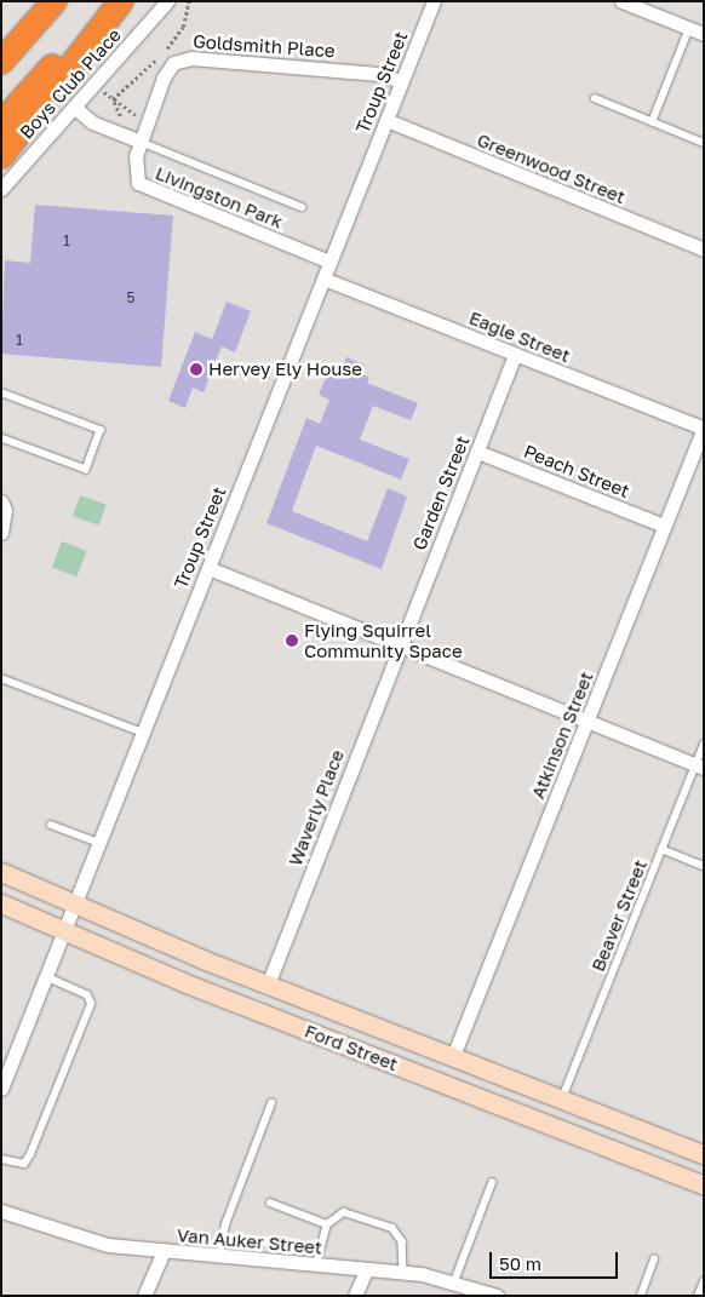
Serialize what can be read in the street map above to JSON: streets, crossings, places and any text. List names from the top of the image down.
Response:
{
  "streets": {
    "main road": ["Ford Street"],
    "street": [
      "Goldsmith Place",
      "Troup Street",
      "Boys Club Place",
      "Greenwood Street",
      "Livingston Park",
      "Eagle Street",
      "Peach Street",
      "Garden Street",
      "Atkinson Street",
      "Waverly Place",
      "Van Auker Street"
    ],
    "lane": ["Beaver Street"]
  },
  "crossings": [
    ["Goldsmith Place", "Troup Street"],
    ["Goldsmith Place", "Livingston Park"],
    ["Troup Street", "Greenwood Street"],
    ["Troup Street", "Livingston Park"],
    ["Troup Street", "Eagle Street"],
    ["Troup Street", "Ford Street"],
    ["Eagle Street", "Garden Street"],
    ["Eagle Street", "Atkinson Street"],
    ["Peach Street", "Garden Street"],
    ["Peach Street", "Atkinson Street"],
    ["Garden Street", "Waverly Place"],
    ["Atkinson Street", "Ford Street"],
    ["Waverly Place", "Ford Street"],
    ["Beaver Street", "Ford Street"]
  ],
  "places": ["Hervey Ely House", "Flying Squirrel Community Space"],
  "house_numbers": ["1", "5", "1"],
  "scale_bar": "50 m"
}
